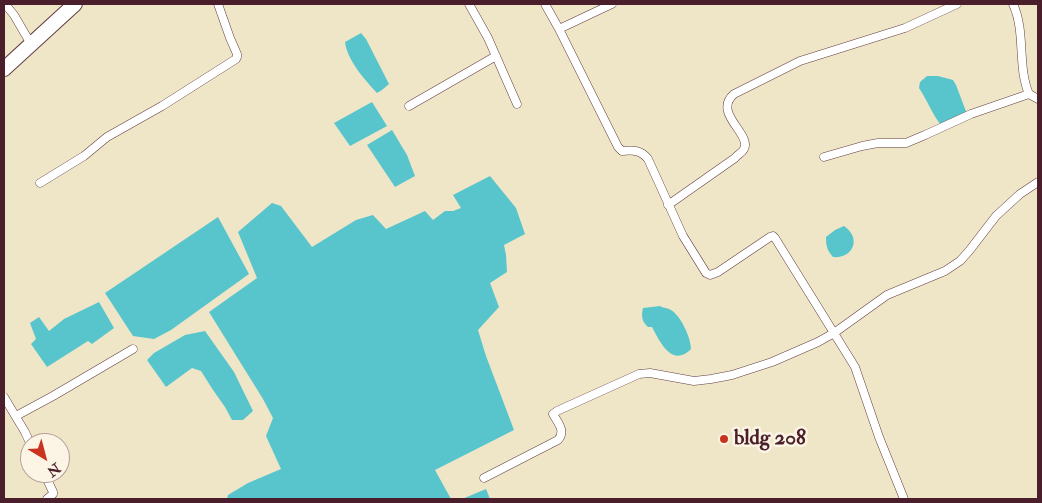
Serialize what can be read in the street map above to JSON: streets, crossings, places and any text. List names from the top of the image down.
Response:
{
  "places": ["bldg 208"],
  "north": "bottom right"
}
